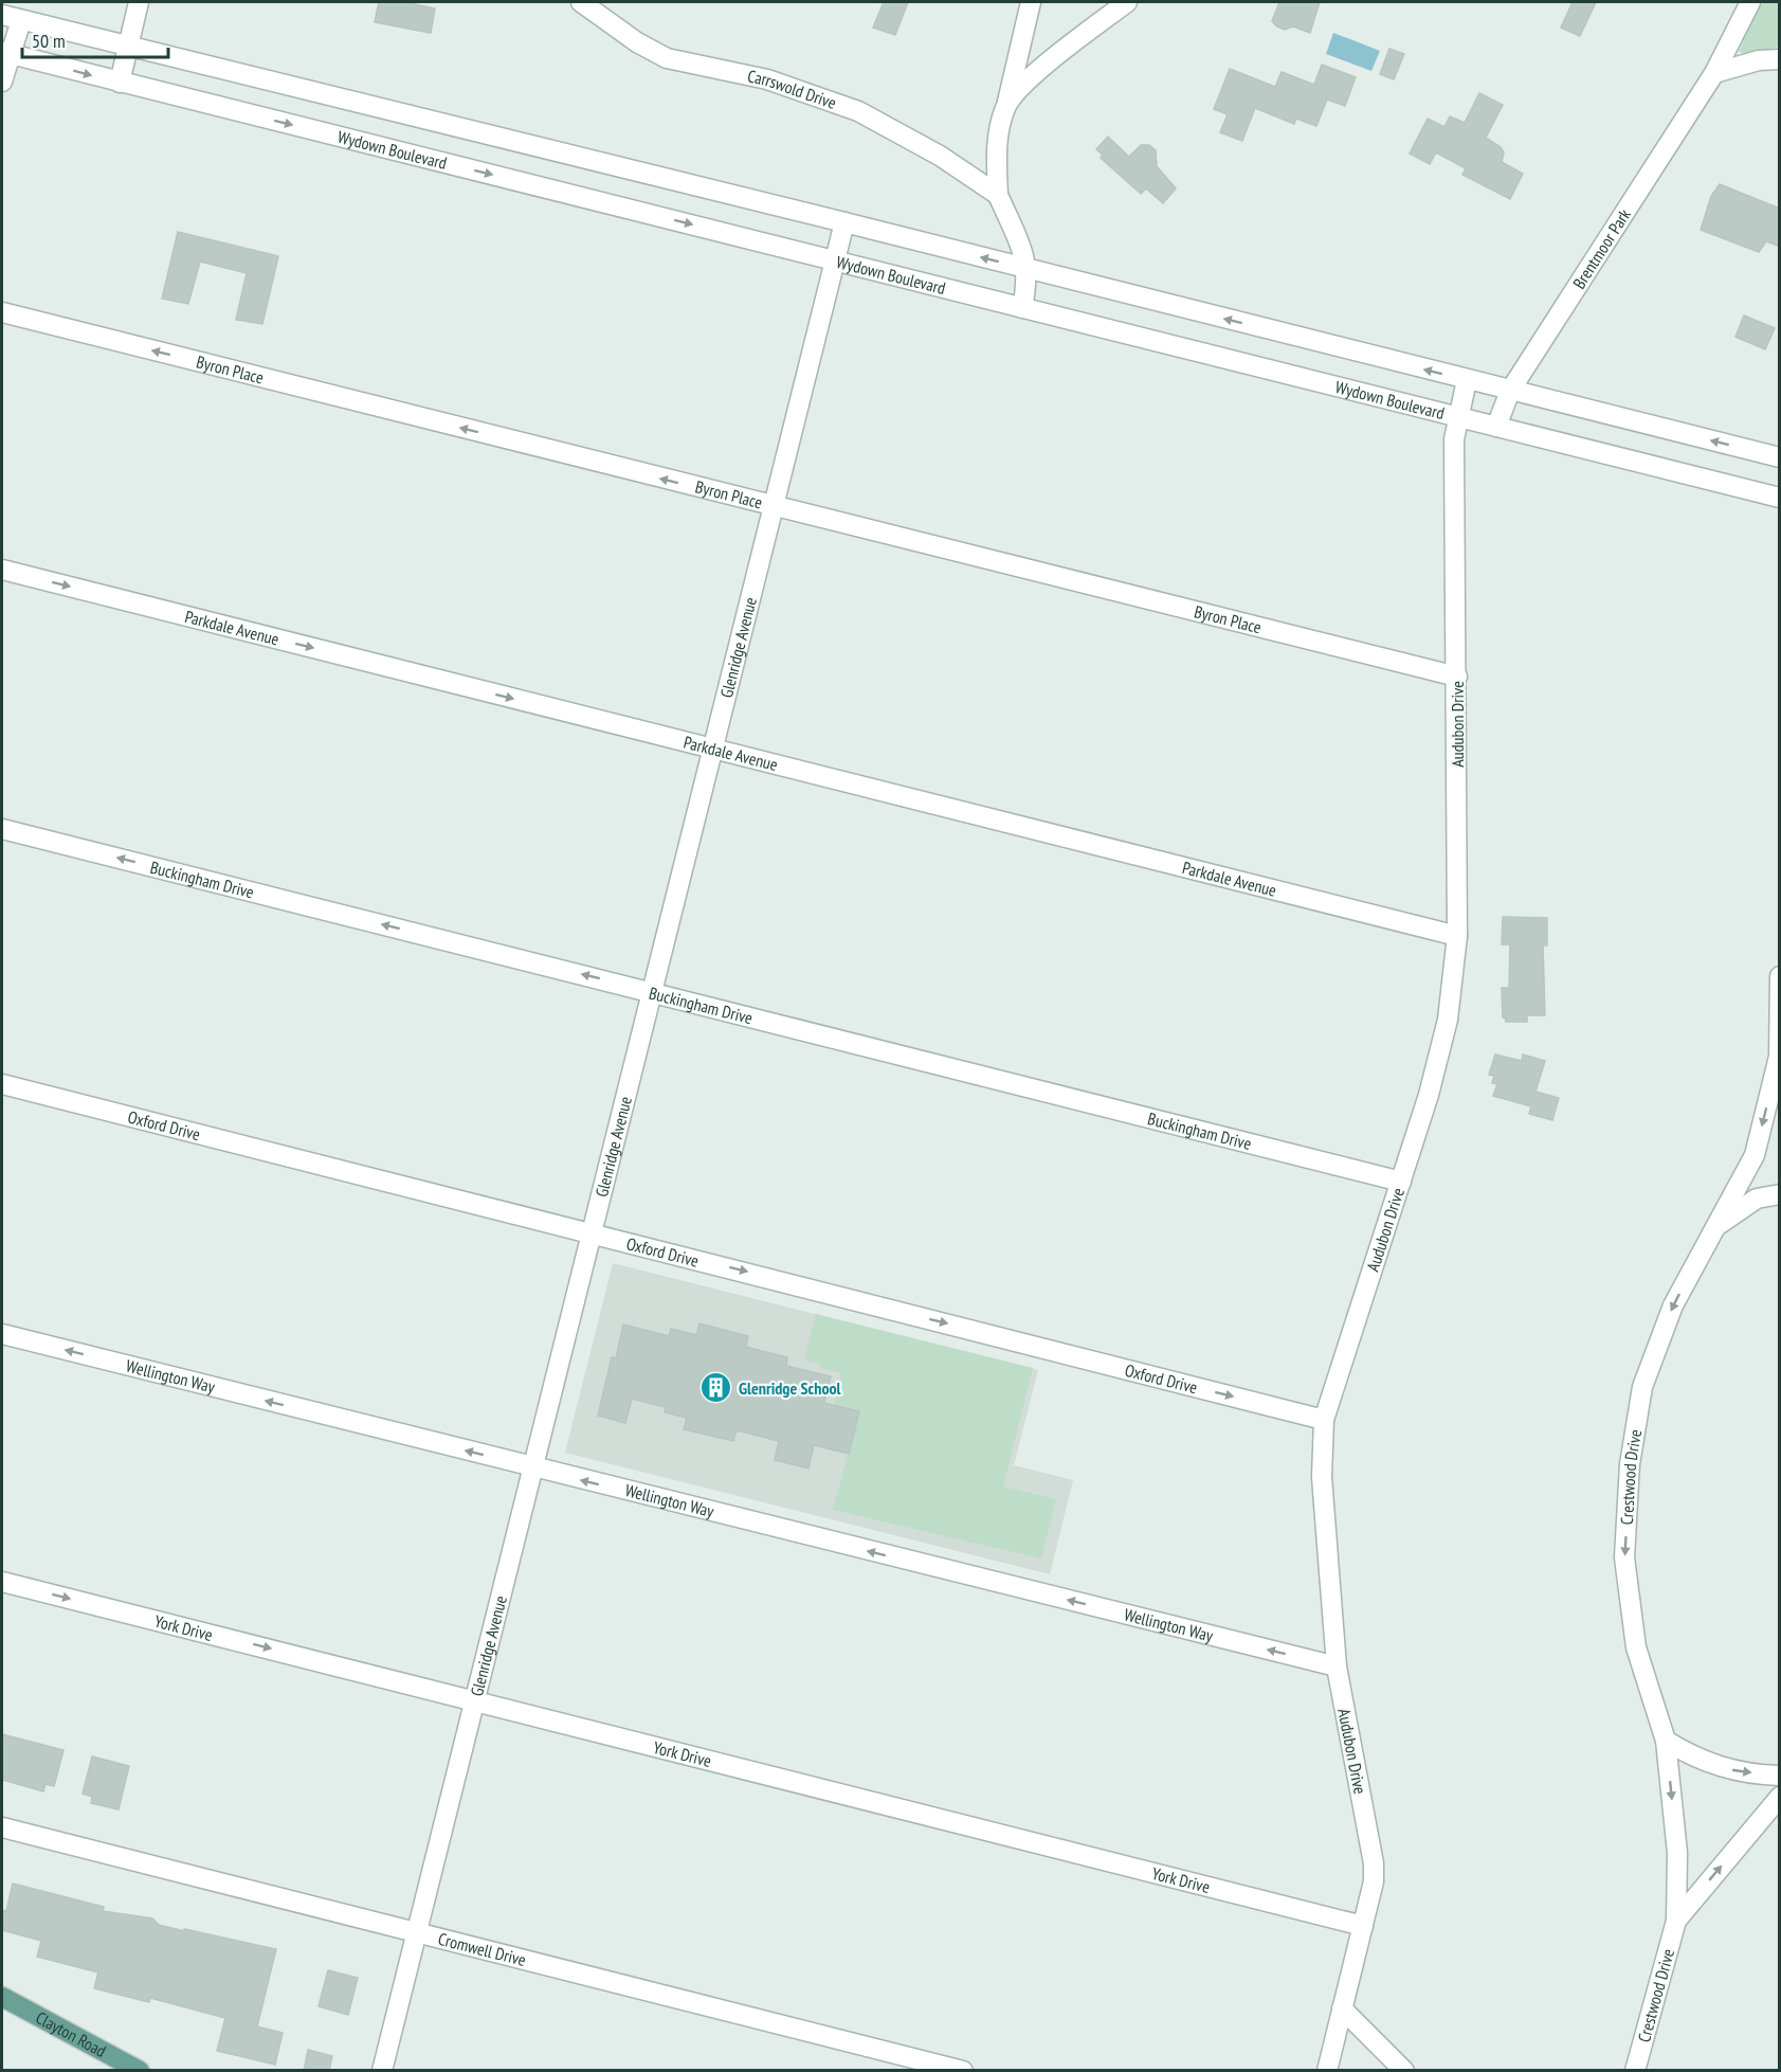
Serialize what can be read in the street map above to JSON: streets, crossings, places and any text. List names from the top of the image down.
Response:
{
  "streets": {
    "main road": ["Clayton Road"],
    "street": [
      "Carrswold Drive",
      "Wydown Boulevard",
      "Brentmoor Park",
      "Byron Place",
      "Parkdale Avenue",
      "Glenridge Avenue",
      "Audubon Drive",
      "Buckingham Drive",
      "Oxford Drive",
      "Wellington Way",
      "Crestwood Drive",
      "York Drive",
      "Cromwell Drive"
    ]
  },
  "crossings": [
    ["Wydown Boulevard", "Brentmoor Park"],
    ["Wydown Boulevard", "Glenridge Avenue"],
    ["Wydown Boulevard", "Audubon Drive"],
    ["Byron Place", "Glenridge Avenue"],
    ["Byron Place", "Audubon Drive"],
    ["Parkdale Avenue", "Glenridge Avenue"],
    ["Parkdale Avenue", "Audubon Drive"],
    ["Glenridge Avenue", "Buckingham Drive"],
    ["Glenridge Avenue", "Oxford Drive"],
    ["Glenridge Avenue", "Wellington Way"],
    ["Glenridge Avenue", "York Drive"],
    ["Glenridge Avenue", "Cromwell Drive"],
    ["Audubon Drive", "Buckingham Drive"],
    ["Audubon Drive", "Oxford Drive"],
    ["Audubon Drive", "Wellington Way"],
    ["Audubon Drive", "York Drive"]
  ],
  "one_way": [
    "Byron Place",
    "Parkdale Avenue",
    "Buckingham Drive",
    "Oxford Drive",
    "Wellington Way"
  ],
  "places": {
    "building": ["Glenridge School"]
  },
  "scale_bar": "50 m"
}
